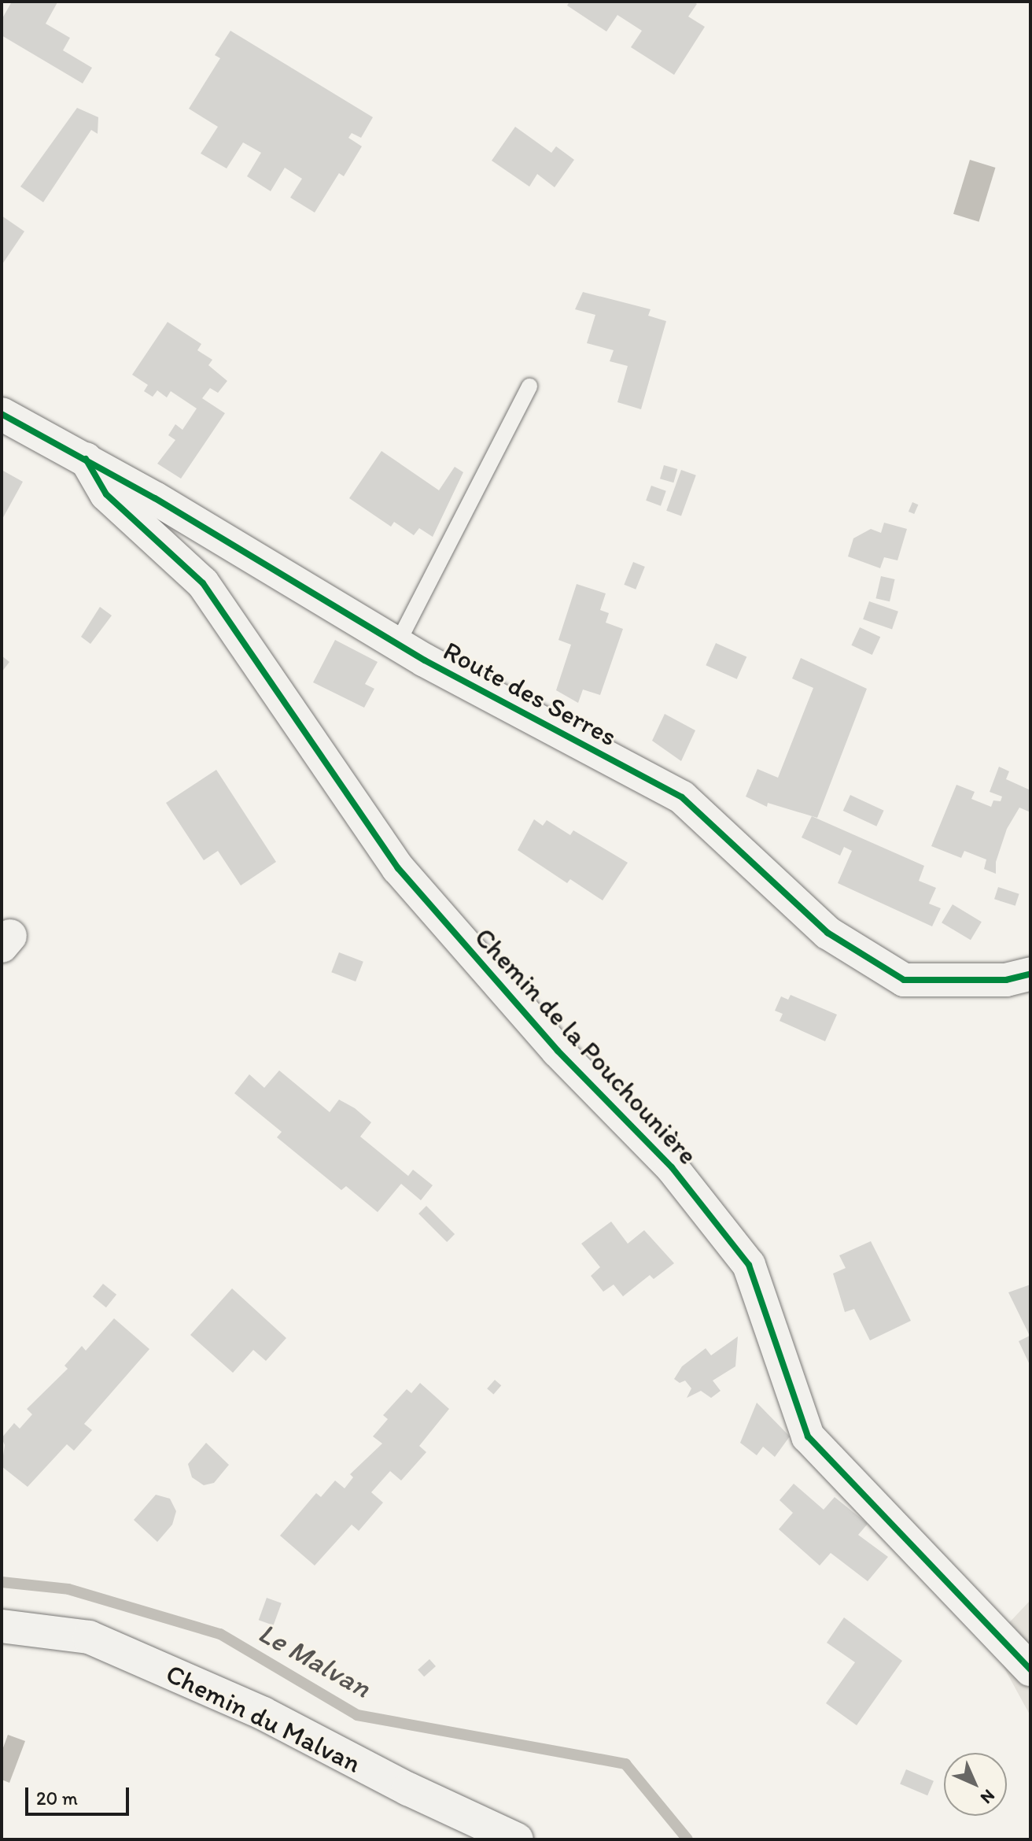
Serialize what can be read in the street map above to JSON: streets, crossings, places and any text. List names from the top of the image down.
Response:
{
  "streets": {
    "street": ["Route des Serres", "Chemin de la Pouchounière", "Chemin du Malvan"]
  },
  "crossings": [
    ["Route des Serres", "Chemin de la Pouchounière"]
  ],
  "water": ["Le Malvan"],
  "scale_bar": "20 m",
  "north": "bottom right"
}
